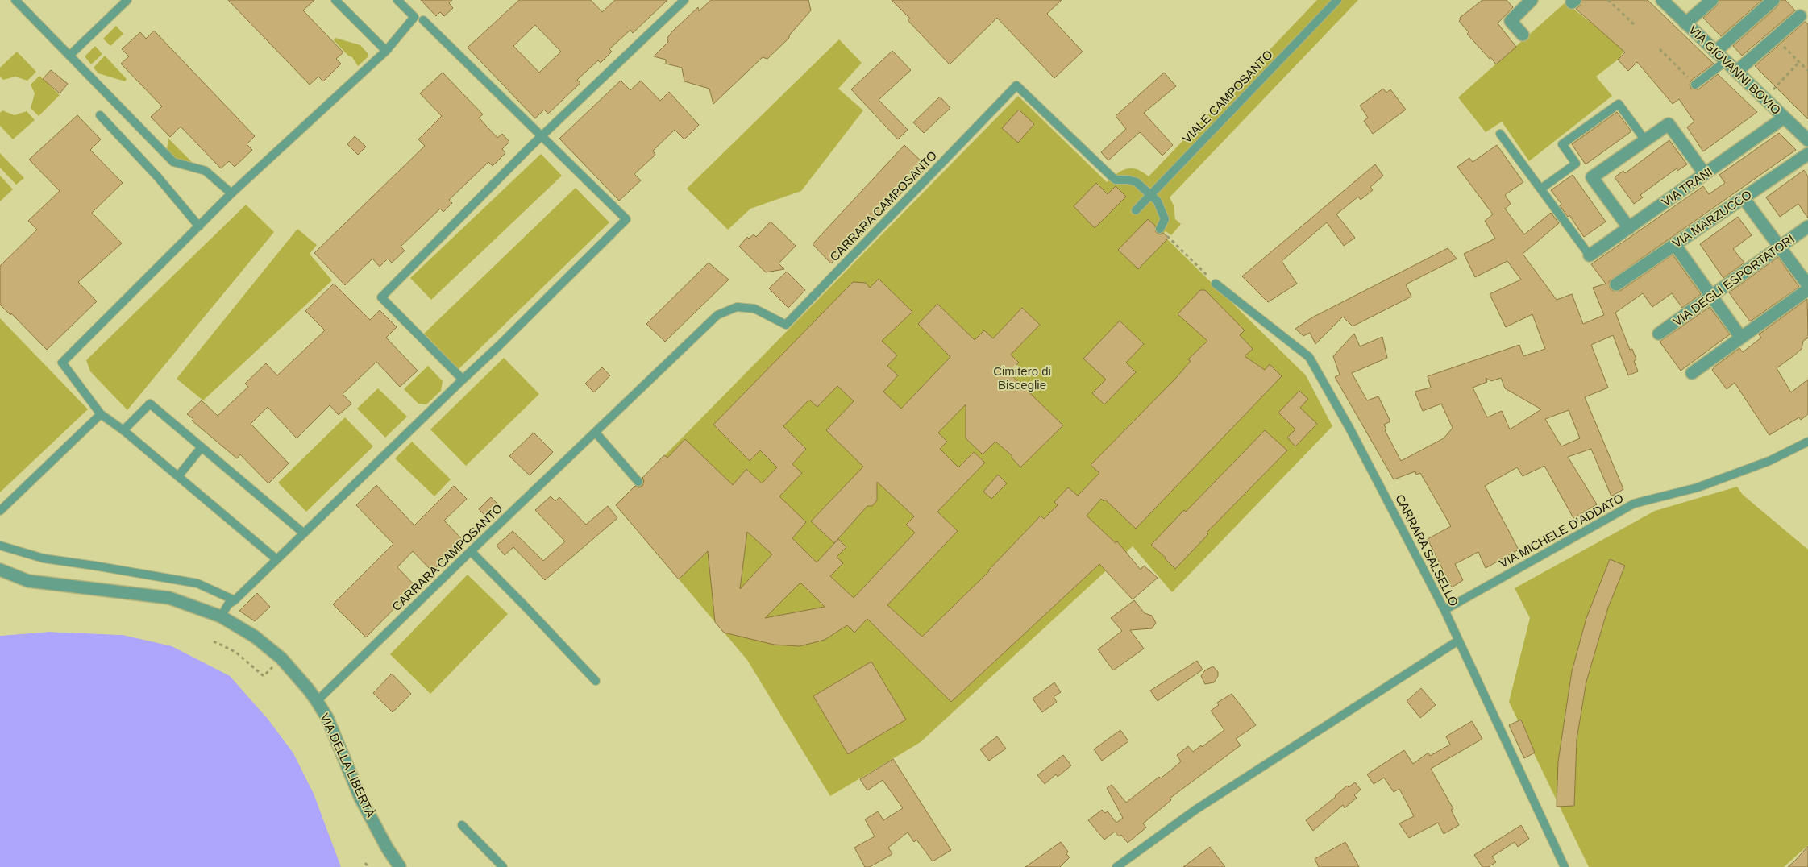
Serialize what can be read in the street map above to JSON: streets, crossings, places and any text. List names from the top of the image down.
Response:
{
  "streets": {
    "street": [
      "VIA GIOVANNI BOVIO",
      "VIA TRANI",
      "VIA MARZUCCO",
      "VIA DEGLI ESPORTATORI",
      "VIA DELLA LIBERTÀ"
    ],
    "lane": [
      "VIALE CAMPOSANTO",
      "CARRARA CAMPOSANTO",
      "VIA MICHELE D'ADDATO",
      "CARRARA SALSELLO"
    ]
  },
  "crossings": [
    ["VIA GIOVANNI BOVIO", "VIA TRANI"],
    ["VIALE CAMPOSANTO", "CARRARA CAMPOSANTO"],
    ["CARRARA CAMPOSANTO", "VIA DELLA LIBERTÀ"],
    ["VIA MICHELE D'ADDATO", "CARRARA SALSELLO"]
  ],
  "parks": ["Cimitero di Bisceglie"]
}
